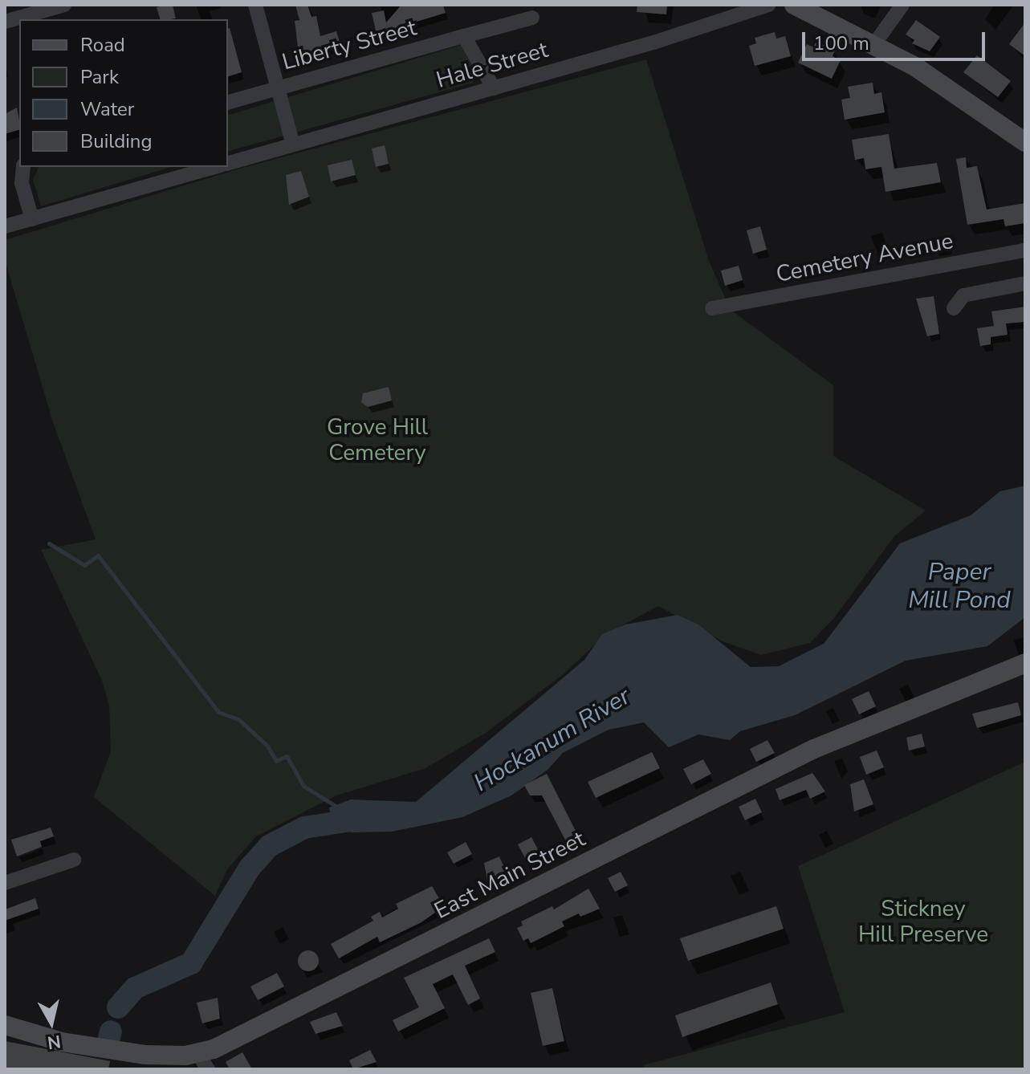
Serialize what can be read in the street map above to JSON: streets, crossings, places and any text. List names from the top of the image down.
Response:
{
  "streets": {
    "main road": ["East Main Street"],
    "street": ["Liberty Street", "Hale Street", "Cemetery Avenue"]
  },
  "water": ["Paper Mill Pond", "Hockanum River"],
  "parks": ["Grove Hill Cemetery", "Stickney Hill Preserve"],
  "legend": [
    "Road",
    "Park",
    "Water",
    "Building"
  ],
  "scale_bar": "100 m",
  "north": "bottom"
}
